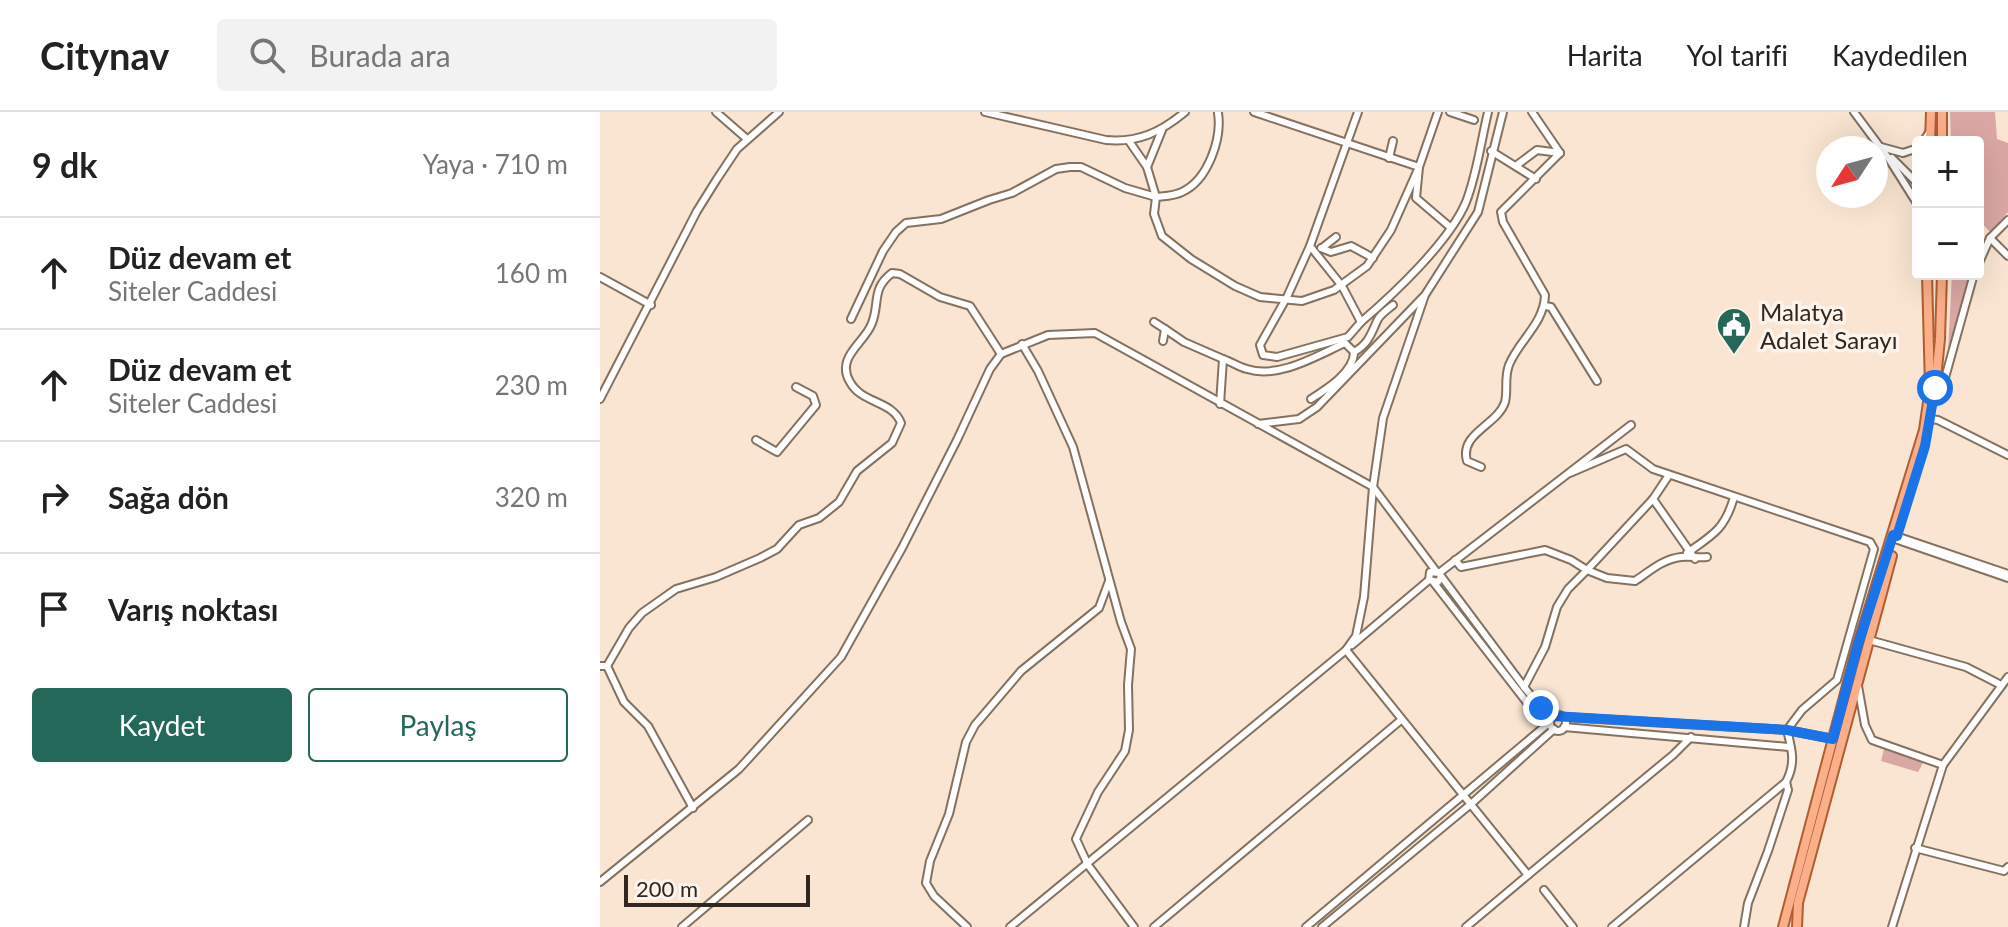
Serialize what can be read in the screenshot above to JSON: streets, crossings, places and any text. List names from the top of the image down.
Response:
{
  "places": {
    "public building": ["Malatya Adalet Sarayı"]
  },
  "scale_bar": "200 m",
  "north": "bottom left",
  "page": {
    "header": "Citynav",
    "search": "Burada ara",
    "nav": ["Harita", "Yol tarifi", "Kaydedilen"],
    "heading": ["9 dk", "Yaya · 710 m"],
    "map_buttons": ["+", "−"],
    "list": [
      ["Düz devam et", "Siteler Caddesi", "160 m"],
      ["Düz devam et", "Siteler Caddesi", "230 m"],
      ["Sağa dön", "320 m"],
      "Varış noktası"
    ],
    "buttons": ["Kaydet", "Paylaş"],
    "scale": "200 m"
  }
}
